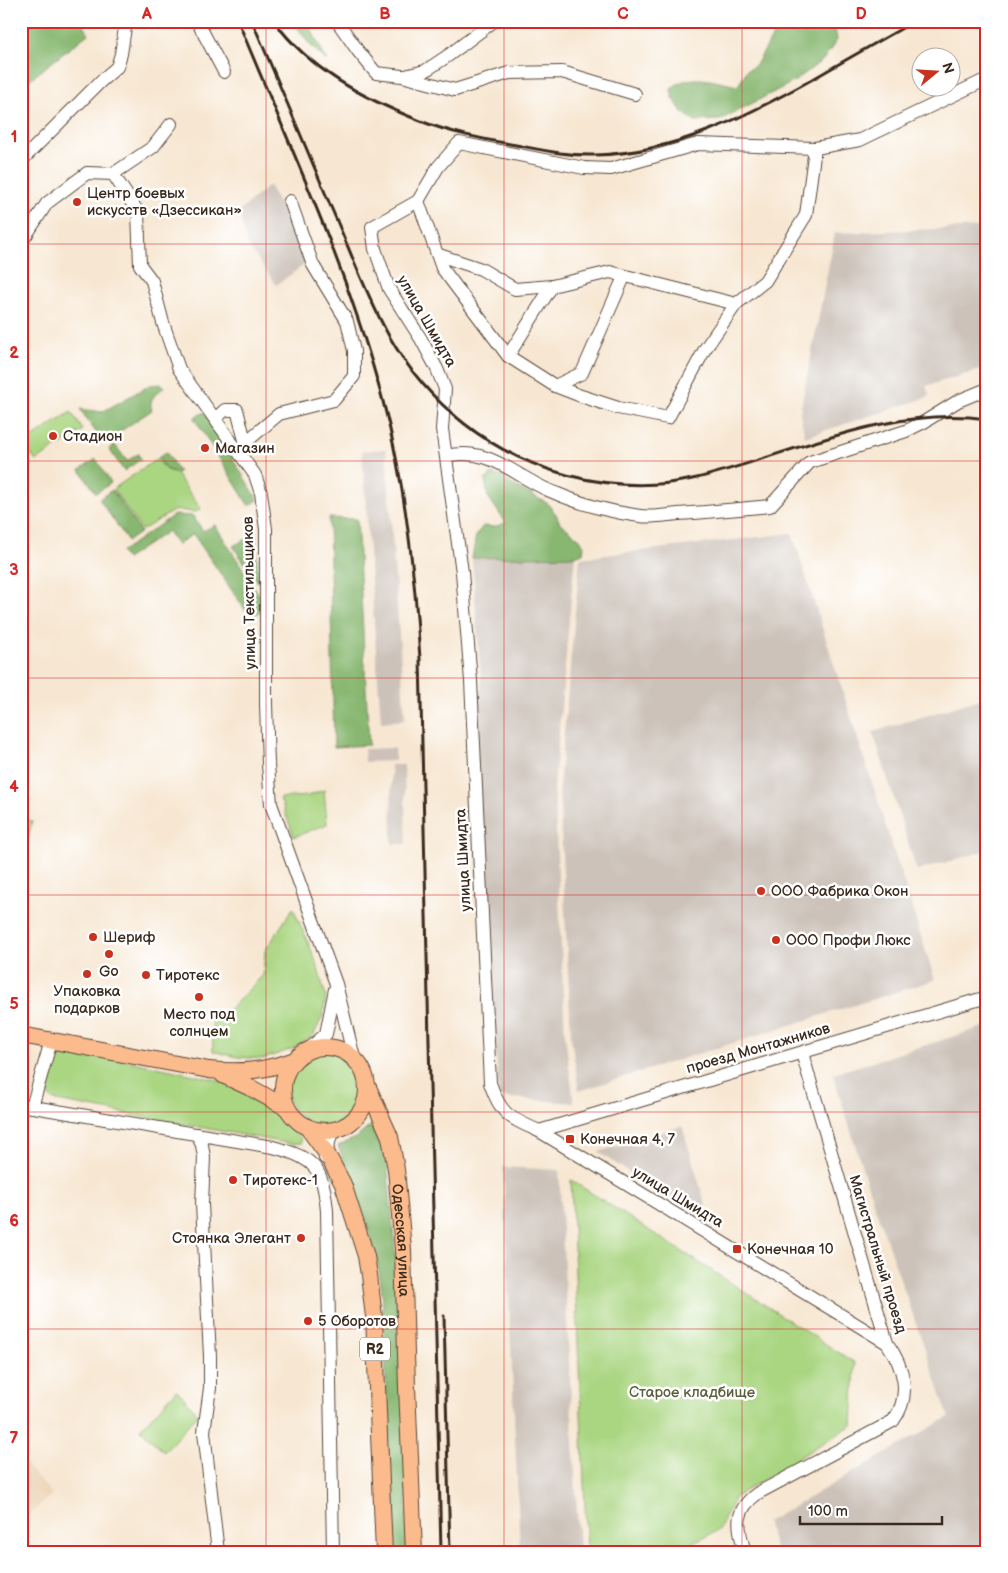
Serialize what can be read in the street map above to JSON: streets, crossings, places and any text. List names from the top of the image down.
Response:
{
  "streets": {
    "main road": ["Одесская улица", "R2"],
    "street": [
      "улица Шмидта",
      "улица Текстильщиков",
      "проезд Монтажников",
      "Магистральный проезд"
    ]
  },
  "crossings": [
    ["улица Шмидта", "проезд Монтажников"],
    ["улица Шмидта", "Магистральный проезд"],
    ["улица Текстильщиков", "Одесская улица"],
    ["улица Текстильщиков", "R2"],
    ["проезд Монтажников", "Магистральный проезд"],
    ["Одесская улица", "R2"]
  ],
  "parks": ["Старое кладбище"],
  "places": {
    "other": [
      "Центр боевых искусств «Дзессикан»",
      "Стадион",
      "Магазин",
      "ООО Фабрика Окон",
      "Шериф",
      "ООО Профи Люкс",
      "Go",
      "Упаковка подарков",
      "Тиротекс",
      "Место под солнцем",
      "Тиротекс-1",
      "Стоянка Элегант",
      "5 Оборотов"
    ],
    "transit": ["Конечная 4, 7", "Конечная 10"]
  },
  "scale_bar": "100 m",
  "north": "right",
  "grid": {
    "columns": [
      "A",
      "B",
      "C",
      "D"
    ],
    "rows": [
      "1",
      "2",
      "3",
      "4",
      "5",
      "6",
      "7"
    ]
  }
}
